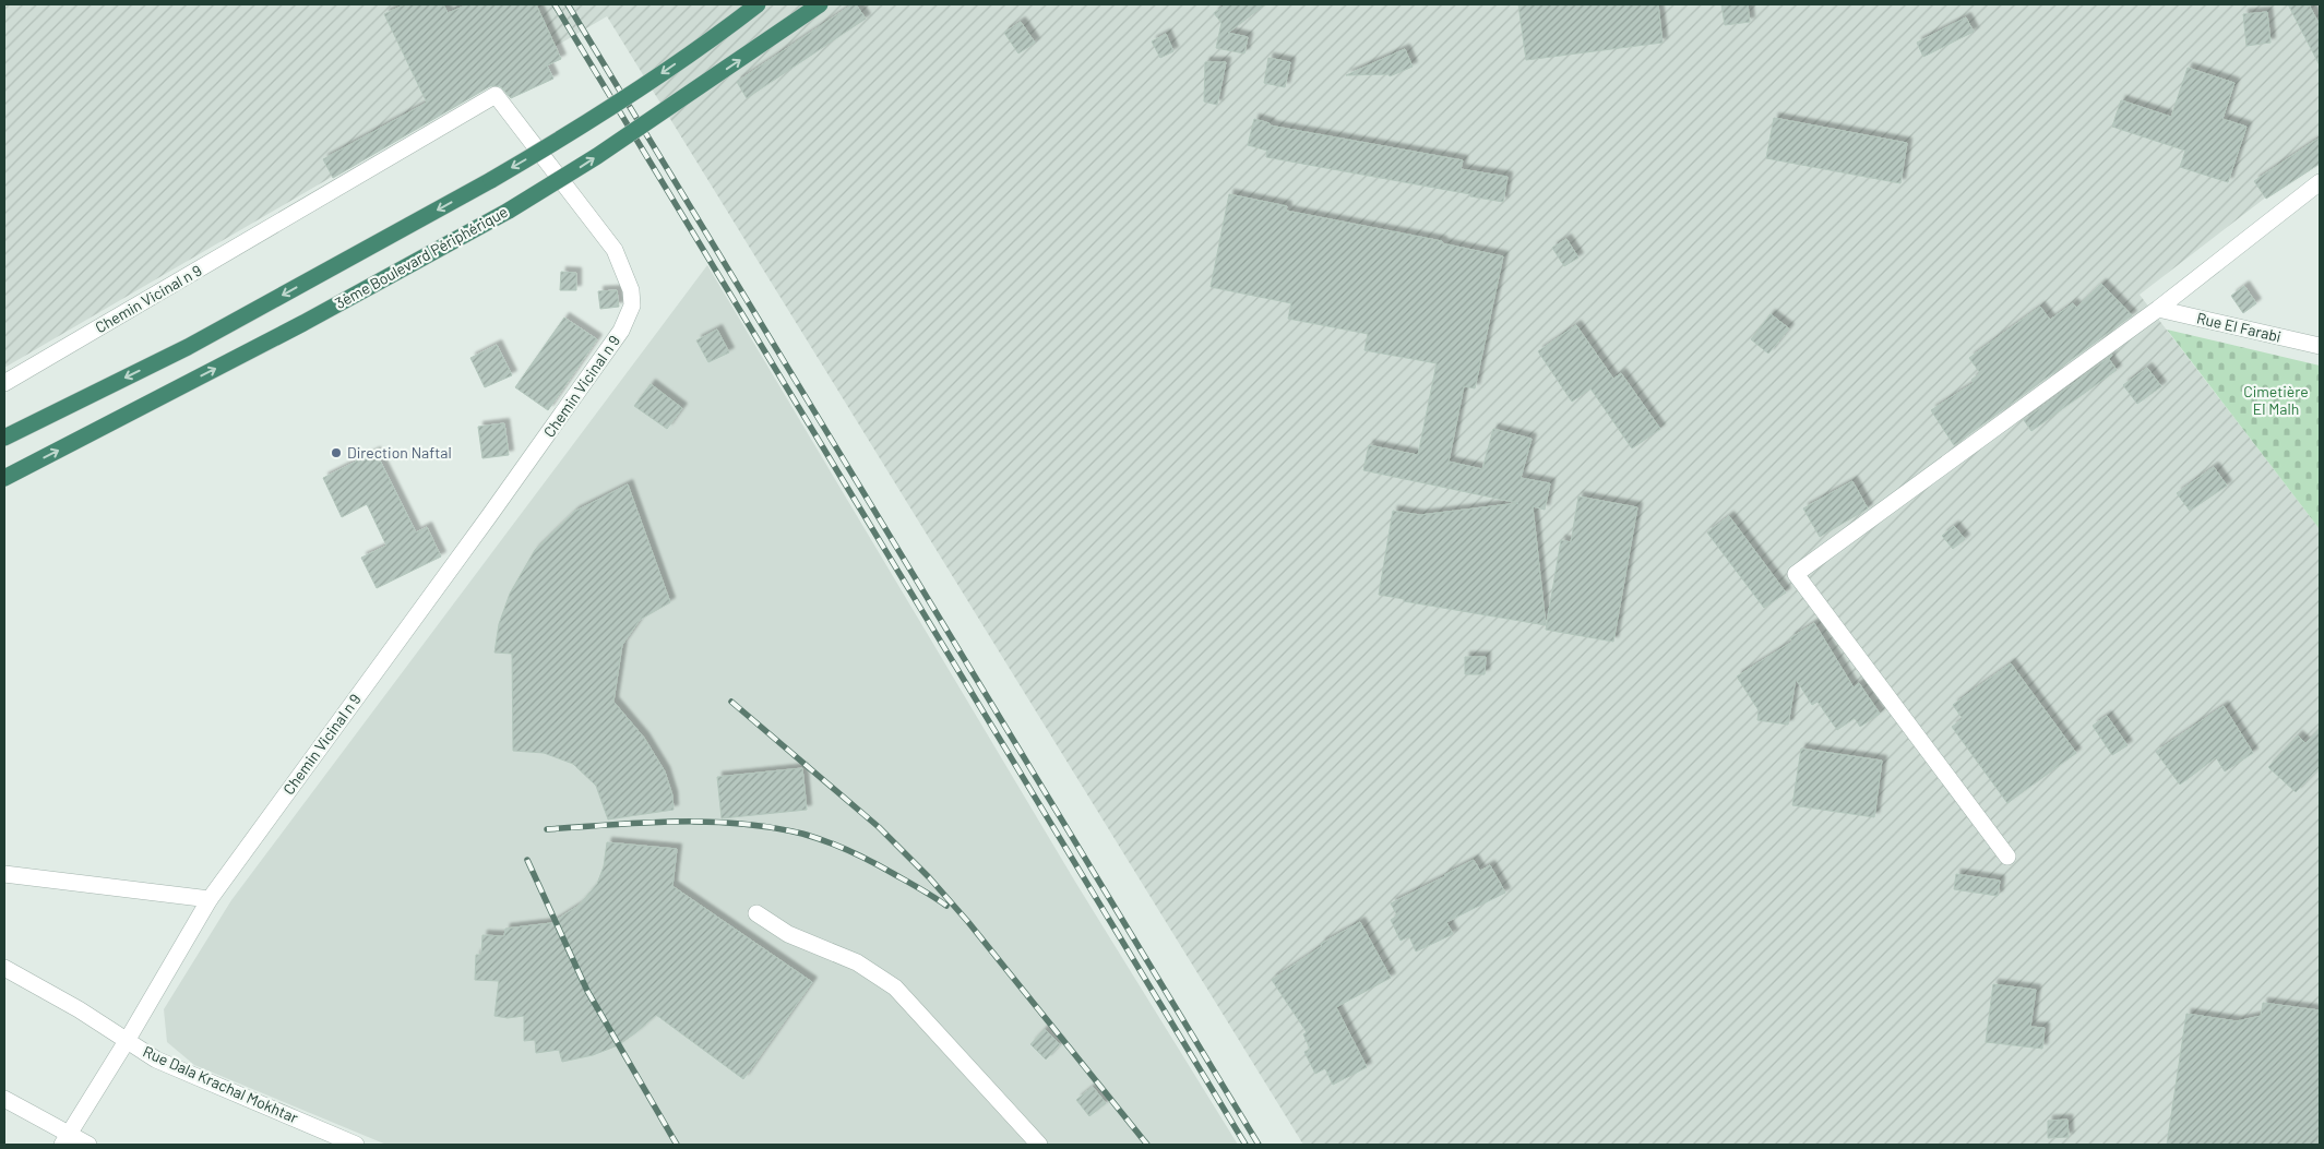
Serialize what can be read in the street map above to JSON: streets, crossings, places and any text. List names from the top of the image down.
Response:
{
  "streets": {
    "highway": ["3ème Boulevard Périphérique"],
    "street": ["Chemin Vicinal n 9", "Rue El Farabi", "Rue Dala Krachal Mokhtar"]
  },
  "crossings": [
    ["Chemin Vicinal n 9", "Rue Dala Krachal Mokhtar"]
  ],
  "parks": ["Cimetière El Malh"],
  "places": ["Direction Naftal"]
}
